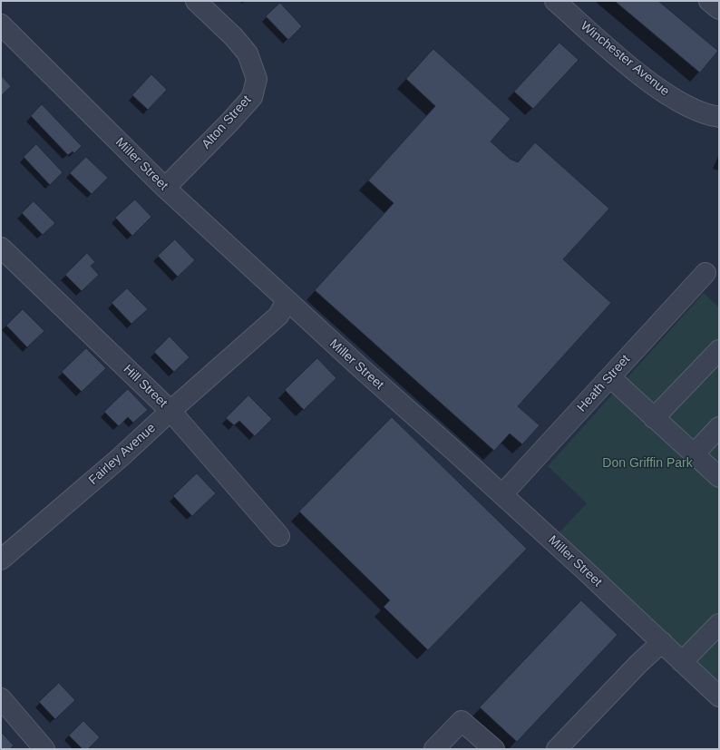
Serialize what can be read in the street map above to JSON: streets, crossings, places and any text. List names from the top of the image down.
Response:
{
  "streets": {
    "street": [
      "Winchester Avenue",
      "Alton Street",
      "Miller Street",
      "Heath Street",
      "Hill Street",
      "Fairley Avenue"
    ]
  },
  "crossings": [
    ["Alton Street", "Miller Street"],
    ["Miller Street", "Heath Street"],
    ["Miller Street", "Fairley Avenue"],
    ["Hill Street", "Fairley Avenue"]
  ],
  "parks": ["Don Griffin Park"]
}
